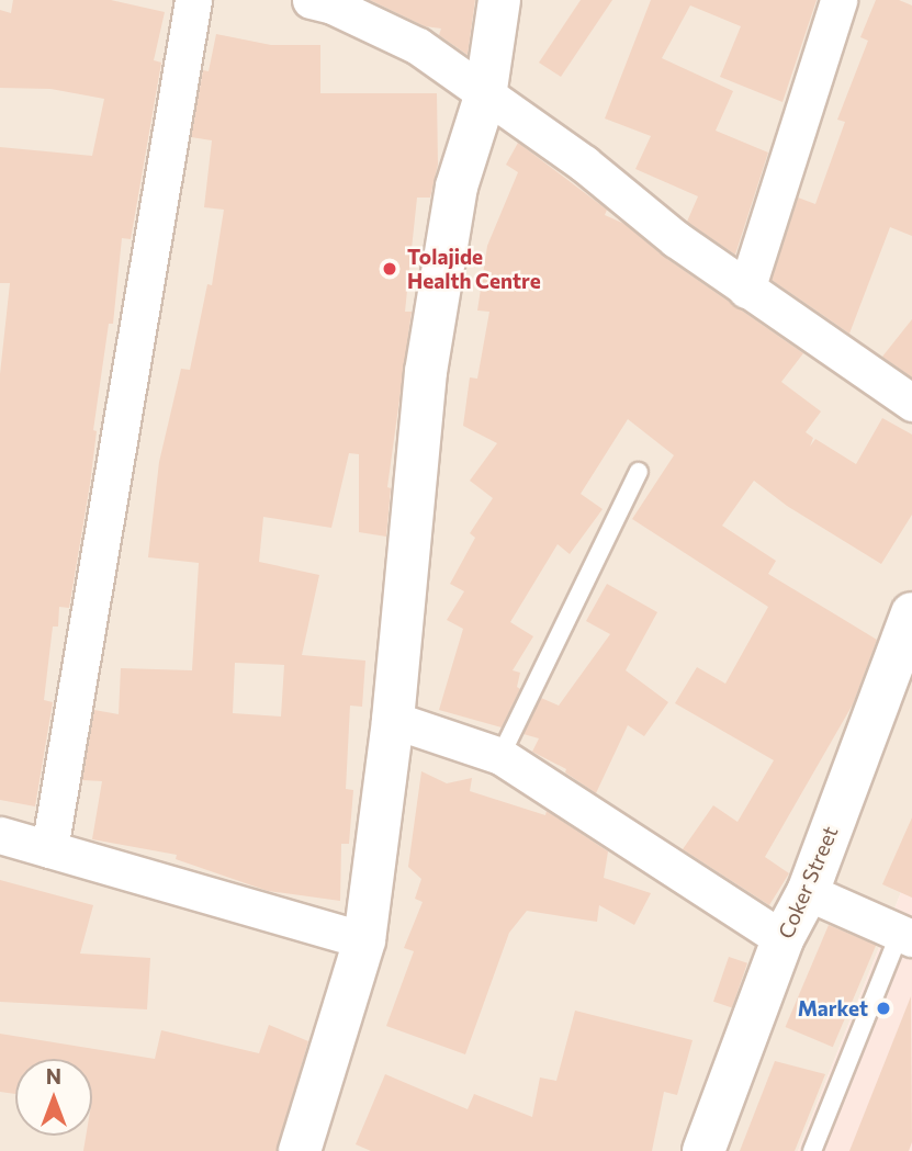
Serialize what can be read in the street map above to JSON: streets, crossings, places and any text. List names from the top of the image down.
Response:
{
  "streets": {
    "street": ["Coker Street"]
  },
  "places": ["Tolajide Health Centre", "Market"],
  "north": "top"
}
